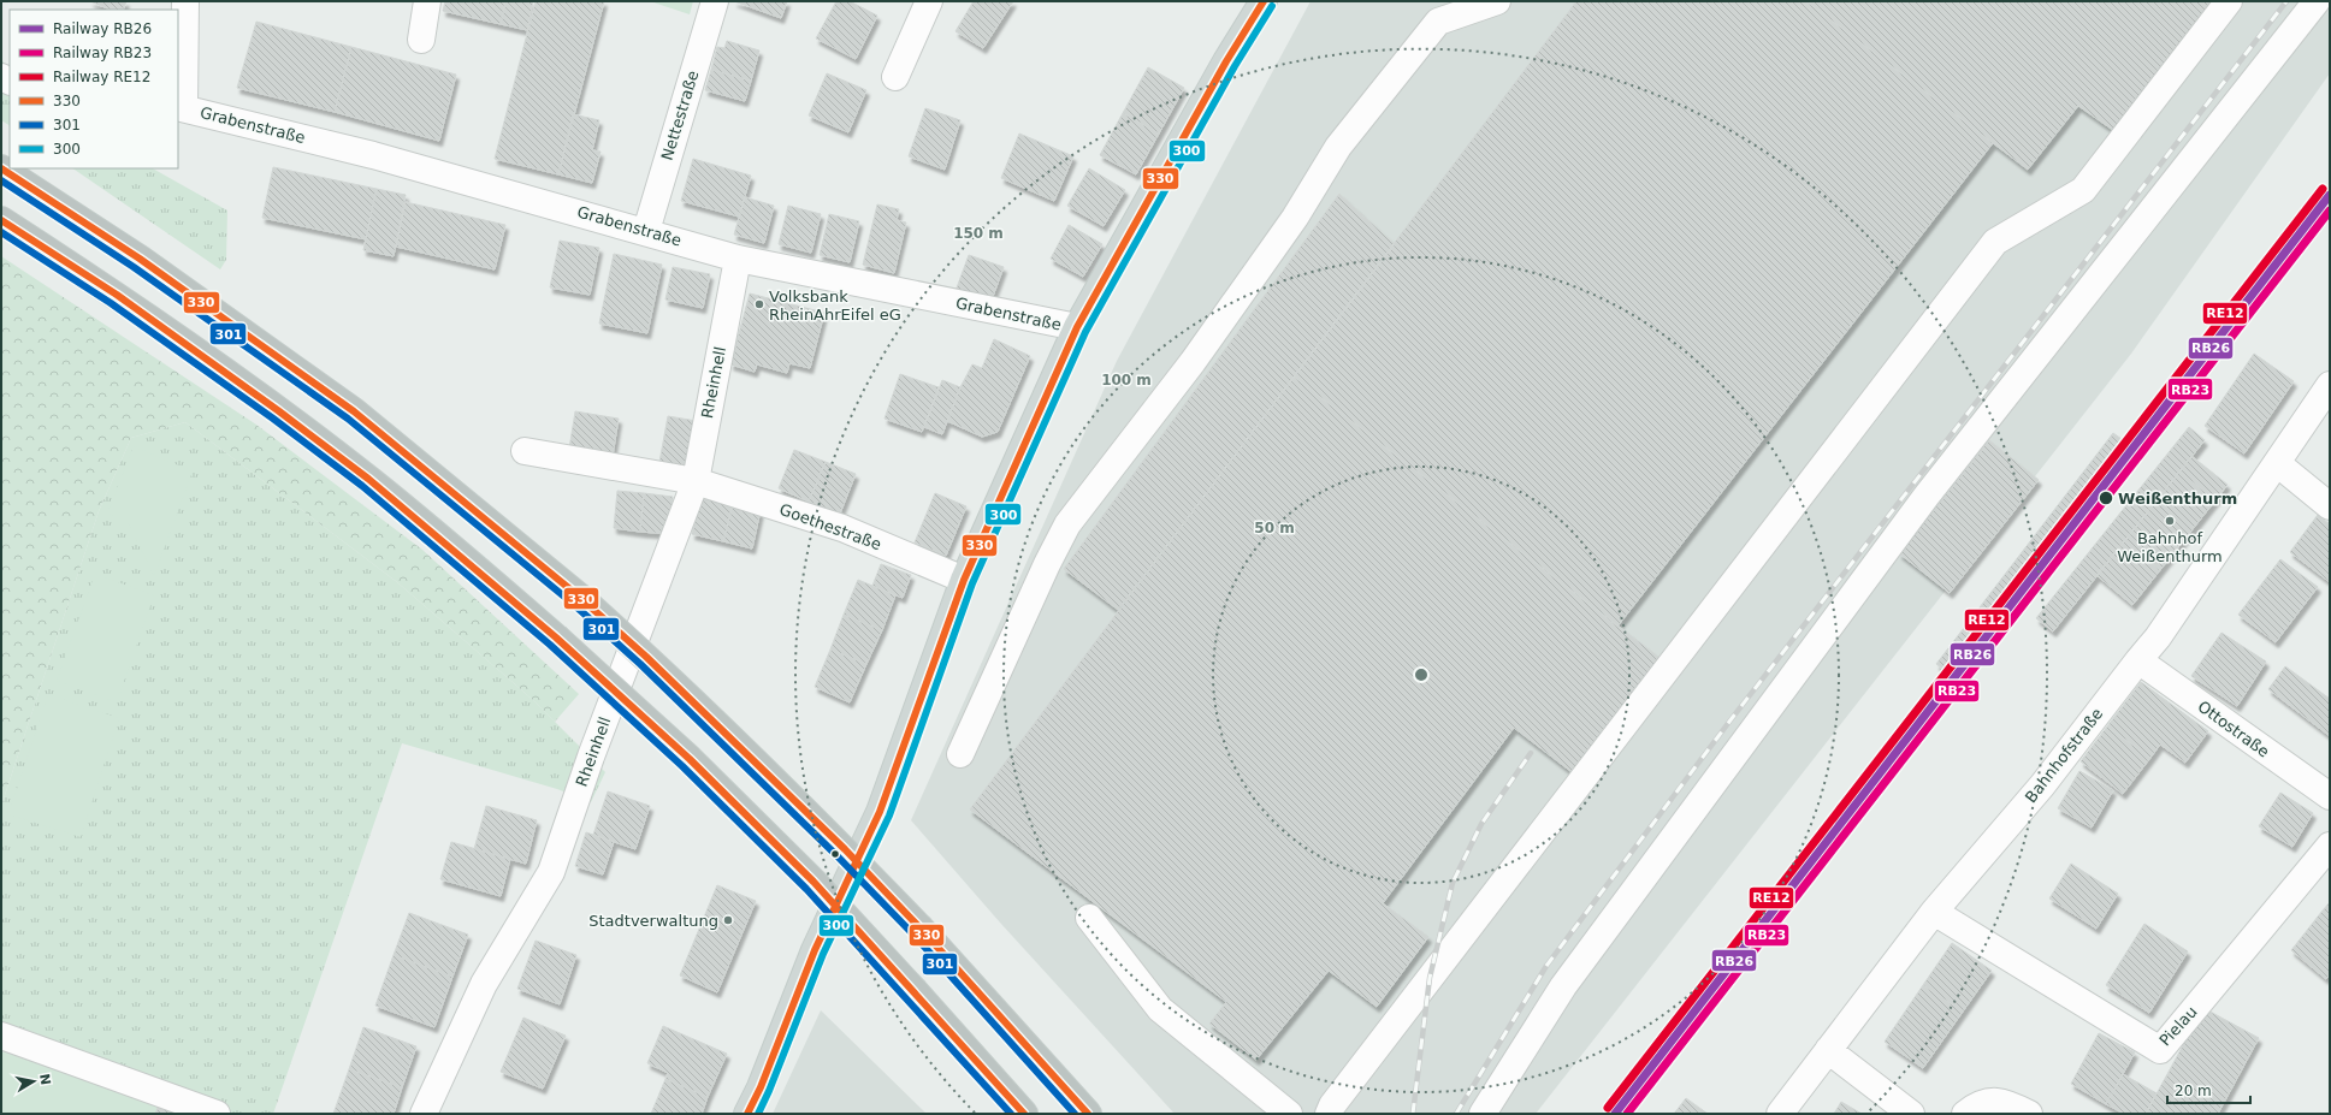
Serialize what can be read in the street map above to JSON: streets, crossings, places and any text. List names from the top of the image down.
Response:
{
  "streets": {
    "street": [
      "Nettestraße",
      "Grabenstraße",
      "Rheinhell",
      "Goethestraße",
      "Ottostraße",
      "Bahnhofstraße",
      "Pielau"
    ]
  },
  "crossings": [
    ["Nettestraße", "Grabenstraße"],
    ["Grabenstraße", "Rheinhell"],
    ["Rheinhell", "Goethestraße"],
    ["Ottostraße", "Bahnhofstraße"],
    ["Bahnhofstraße", "Pielau"]
  ],
  "places": [
    "Volksbank RheinAhrEifel eG",
    "Weißenthurm",
    "Bahnhof Weißenthurm",
    "Stadtverwaltung"
  ],
  "lines": [
    "transit line 330",
    "transit line 300",
    "transit line 301",
    "rail line RE12",
    "rail line RB26",
    "rail line RB23"
  ],
  "legend": [
    "Railway RB26",
    "Railway RB23",
    "Railway RE12",
    "330",
    "301",
    "300"
  ],
  "scale_bar": "20 m",
  "north": "right",
  "rings": ["150 m", "100 m", "50 m"]
}
